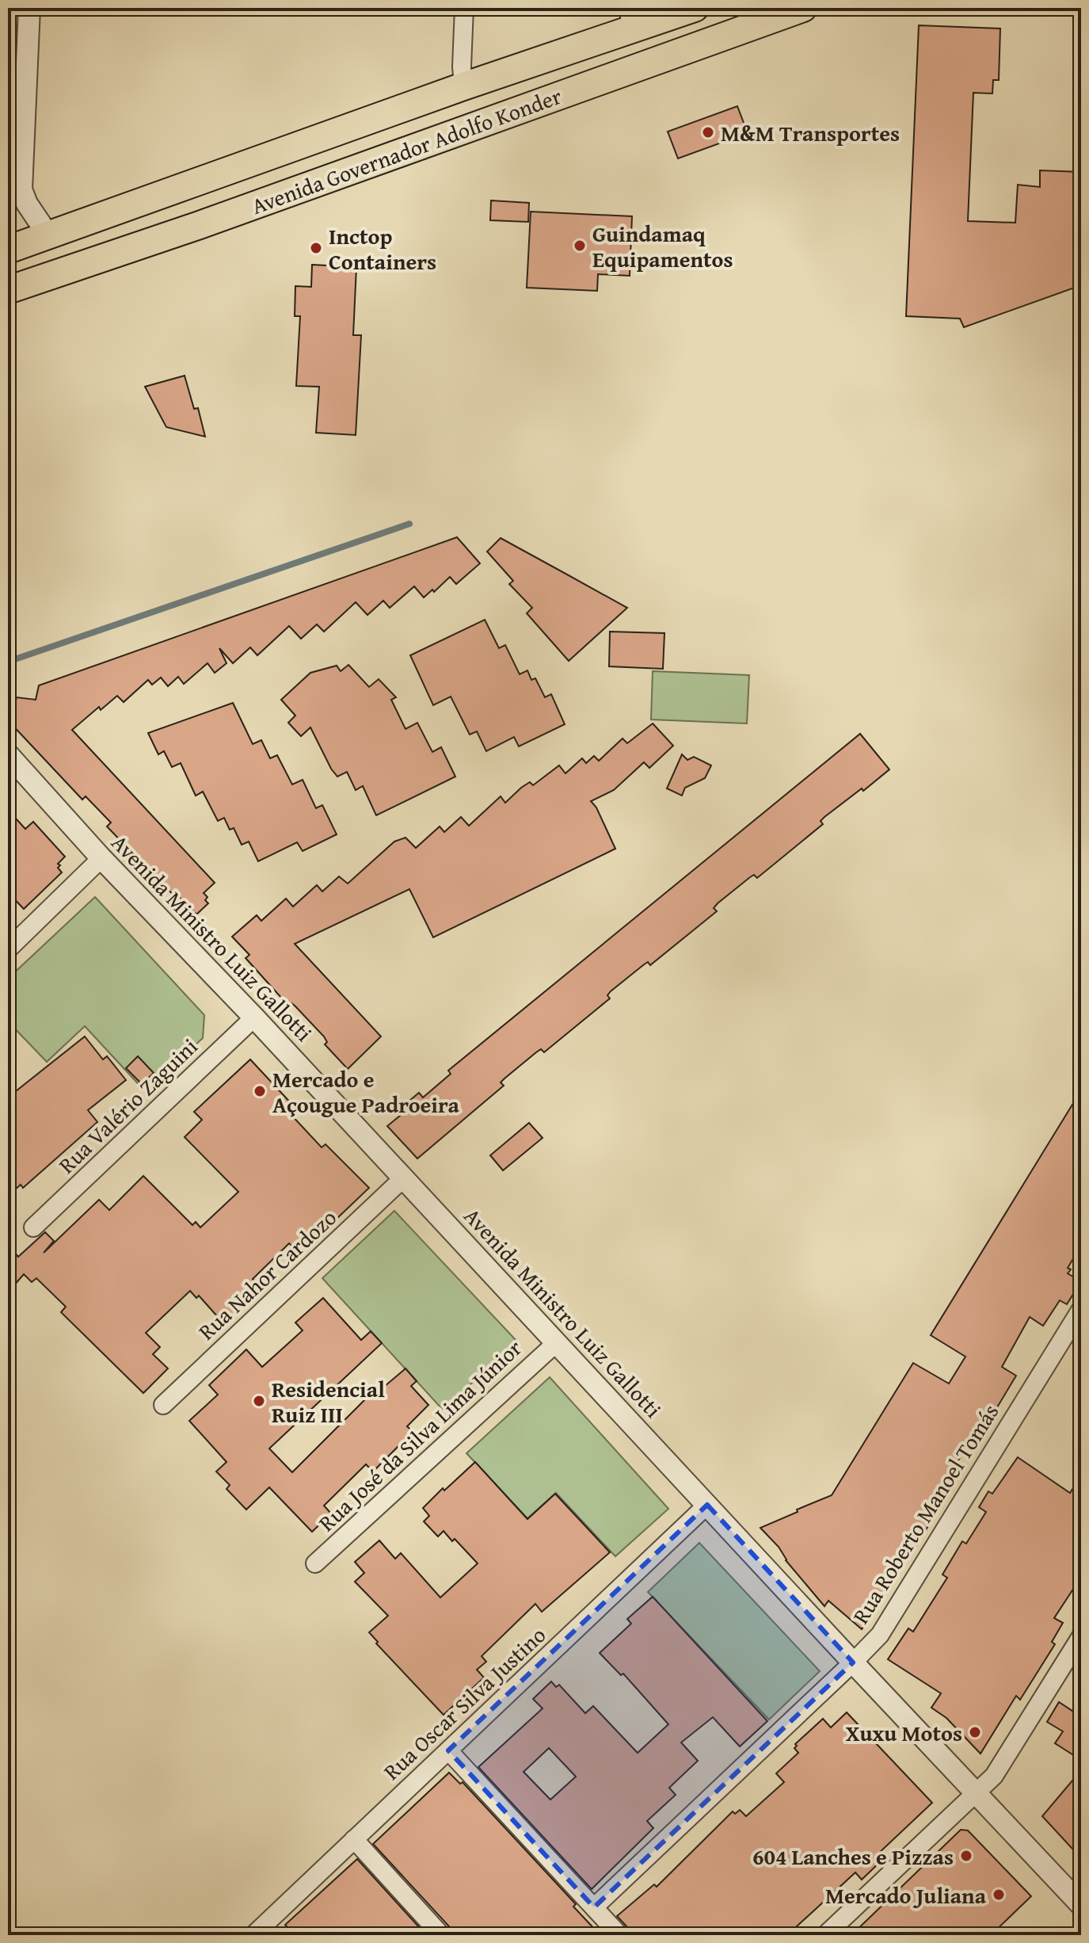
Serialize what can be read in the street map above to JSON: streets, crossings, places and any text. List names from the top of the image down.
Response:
{
  "streets": {
    "main road": ["Avenida Governador Adolfo Konder"],
    "street": [
      "Avenida Ministro Luiz Gallotti",
      "Rua Valério Zaguini",
      "Rua Nahor Cardozo",
      "Rua José da Silva Lima Júnior",
      "Rua Roberto Manoel Tomás",
      "Rua Oscar Silva Justino"
    ]
  },
  "crossings": [
    ["Avenida Ministro Luiz Gallotti", "Rua Valério Zaguini"],
    ["Avenida Ministro Luiz Gallotti", "Rua Nahor Cardozo"],
    ["Avenida Ministro Luiz Gallotti", "Rua José da Silva Lima Júnior"],
    ["Avenida Ministro Luiz Gallotti", "Rua Roberto Manoel Tomás"],
    ["Avenida Ministro Luiz Gallotti", "Rua Oscar Silva Justino"]
  ],
  "places": [
    "M&M Transportes",
    "Guindamaq Equipamentos",
    "Inctop Containers",
    "Mercado e Açougue Padroeira",
    "Residencial Ruiz III",
    "Xuxu Motos",
    "604 Lanches e Pizzas",
    "Mercado Juliana"
  ]
}
